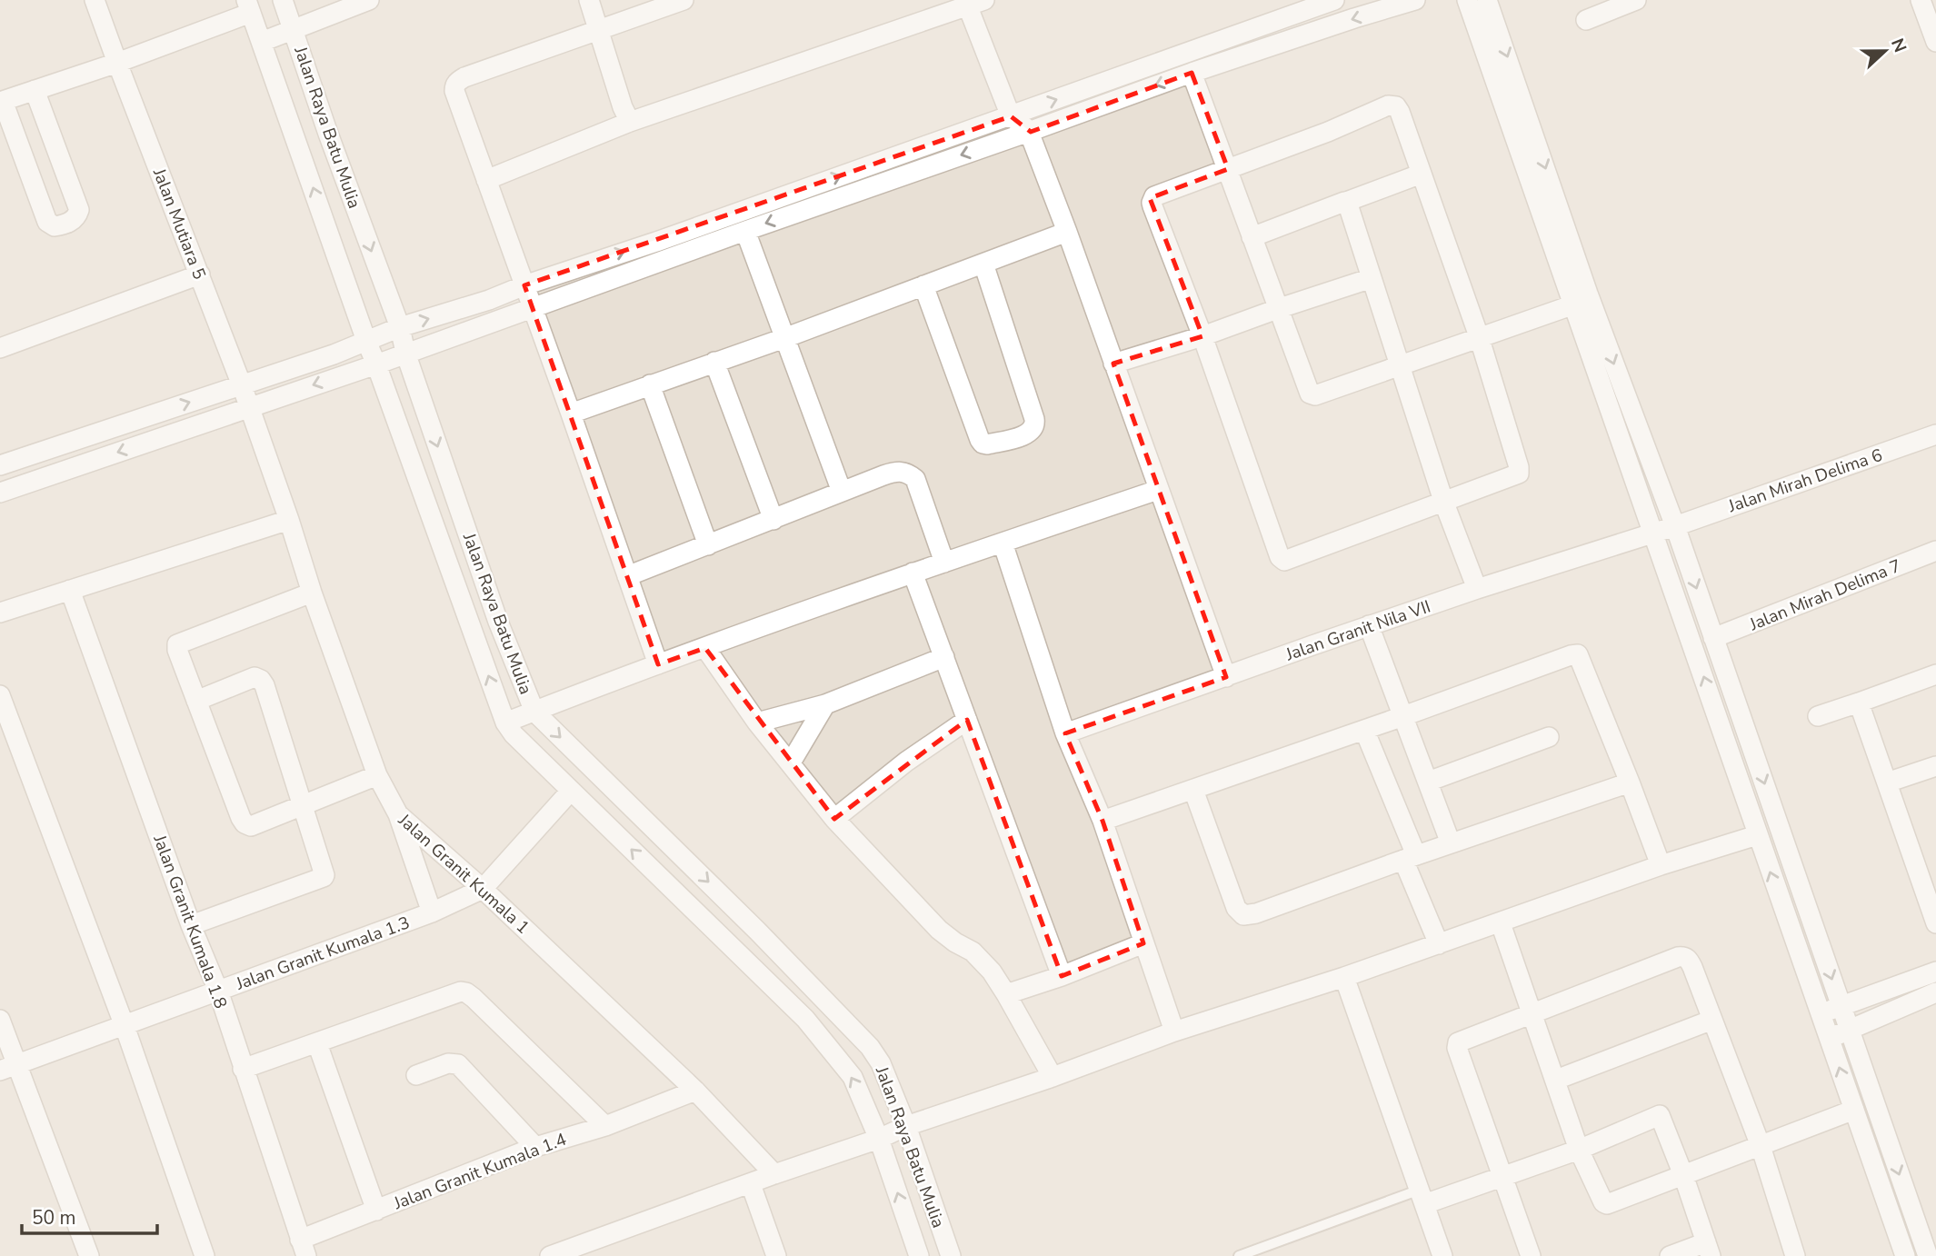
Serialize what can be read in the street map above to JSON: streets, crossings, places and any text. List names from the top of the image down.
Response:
{
  "streets": {
    "street": [
      "Jalan Raya Batu Mulia",
      "Jalan Mutiara 5",
      "Jalan Mirah Delima 6",
      "Jalan Mirah Delima 7",
      "Jalan Granit Nila VII",
      "Jalan Granit Kumala 1",
      "Jalan Granit Kumala 1.8",
      "Jalan Granit Kumala 1.3",
      "Jalan Granit Kumala 1.4"
    ]
  },
  "crossings": [
    ["Jalan Mutiara 5", "Jalan Granit Kumala 1"],
    ["Jalan Mirah Delima 6", "Jalan Granit Nila VII"],
    ["Jalan Granit Kumala 1", "Jalan Granit Kumala 1.3"],
    ["Jalan Granit Kumala 1", "Jalan Granit Kumala 1.4"],
    ["Jalan Granit Kumala 1.8", "Jalan Granit Kumala 1.3"],
    ["Jalan Granit Kumala 1.8", "Jalan Granit Kumala 1.4"]
  ],
  "scale_bar": "50 m",
  "north": "right"
}
